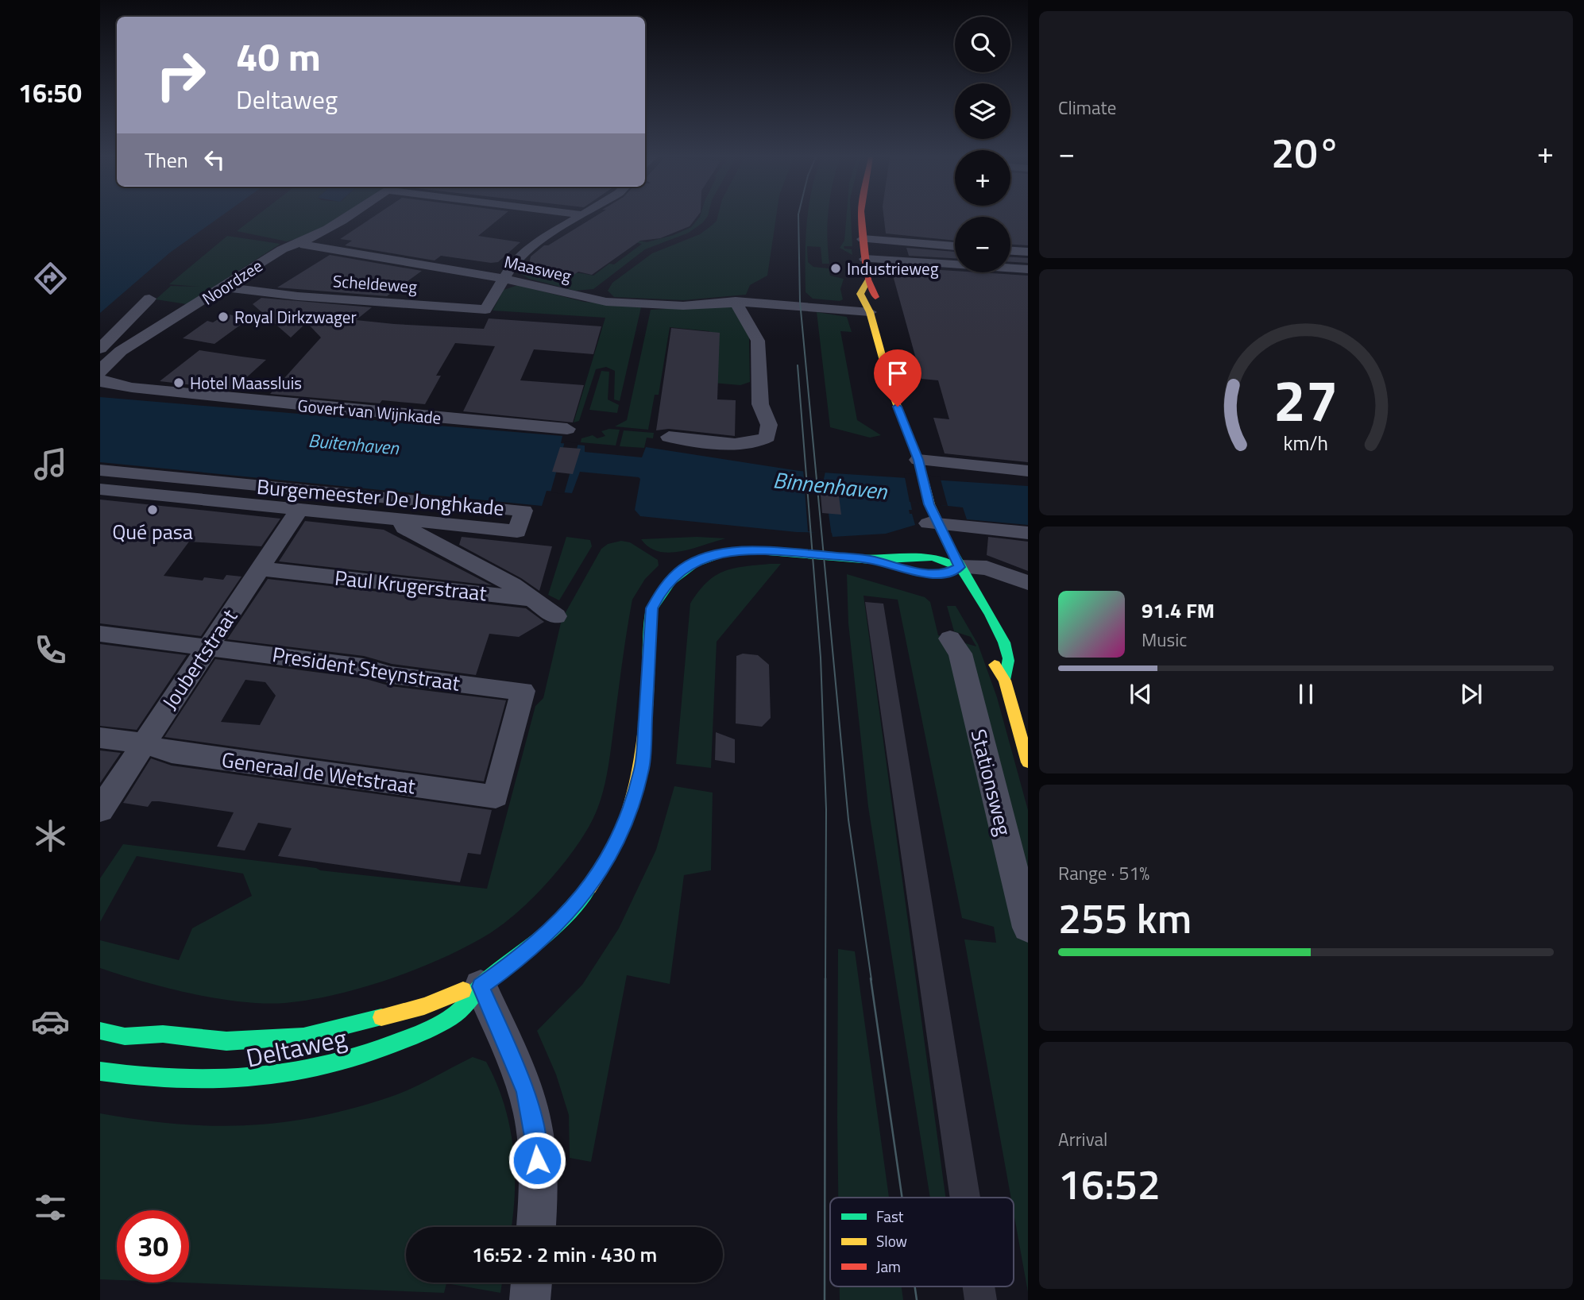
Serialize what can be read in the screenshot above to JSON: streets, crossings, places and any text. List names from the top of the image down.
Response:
{
  "streets": {
    "main road": ["Deltaweg"],
    "street": [
      "Maasweg",
      "Noordzee",
      "Scheldeweg",
      "Govert van Wijnkade",
      "Burgemeester De Jonghkade",
      "Paul Krugerstraat",
      "Joubertstraat",
      "President Steynstraat",
      "Generaal de Wetstraat",
      "Stationsweg"
    ]
  },
  "crossings": [
    ["Maasweg", "Noordzee"],
    ["Maasweg", "Scheldeweg"],
    ["Noordzee", "Scheldeweg"],
    ["Noordzee", "Govert van Wijnkade"],
    ["Burgemeester De Jonghkade", "Paul Krugerstraat"],
    ["Burgemeester De Jonghkade", "Joubertstraat"],
    ["Paul Krugerstraat", "Joubertstraat"],
    ["Joubertstraat", "President Steynstraat"],
    ["Joubertstraat", "Generaal de Wetstraat"],
    ["President Steynstraat", "Generaal de Wetstraat"]
  ],
  "water": ["Buitenhaven", "Binnenhaven"],
  "places": [
    "Industrieweg",
    "Royal Dirkzwager",
    "Hotel Maassluis",
    "Qué pasa"
  ],
  "legend": ["Fast", "Slow", "Jam"],
  "page": {
    "tabs": "16:50",
    "tile": [
      "Climate",
      ["Range · 51%", "255 km"],
      ["Arrival", "16:52"]
    ],
    "map_buttons": ["+", "−"],
    "turn": ["40 m", "Deltaweg"],
    "heat": ["−", "20°", "+"],
    "then": "Then",
    "song": ["91.4 FM", "Music"],
    "limit": "30",
    "trip": "16:52 · 2 min · 430 m",
    "gauge": ["27", "km/h"]
  }
}
